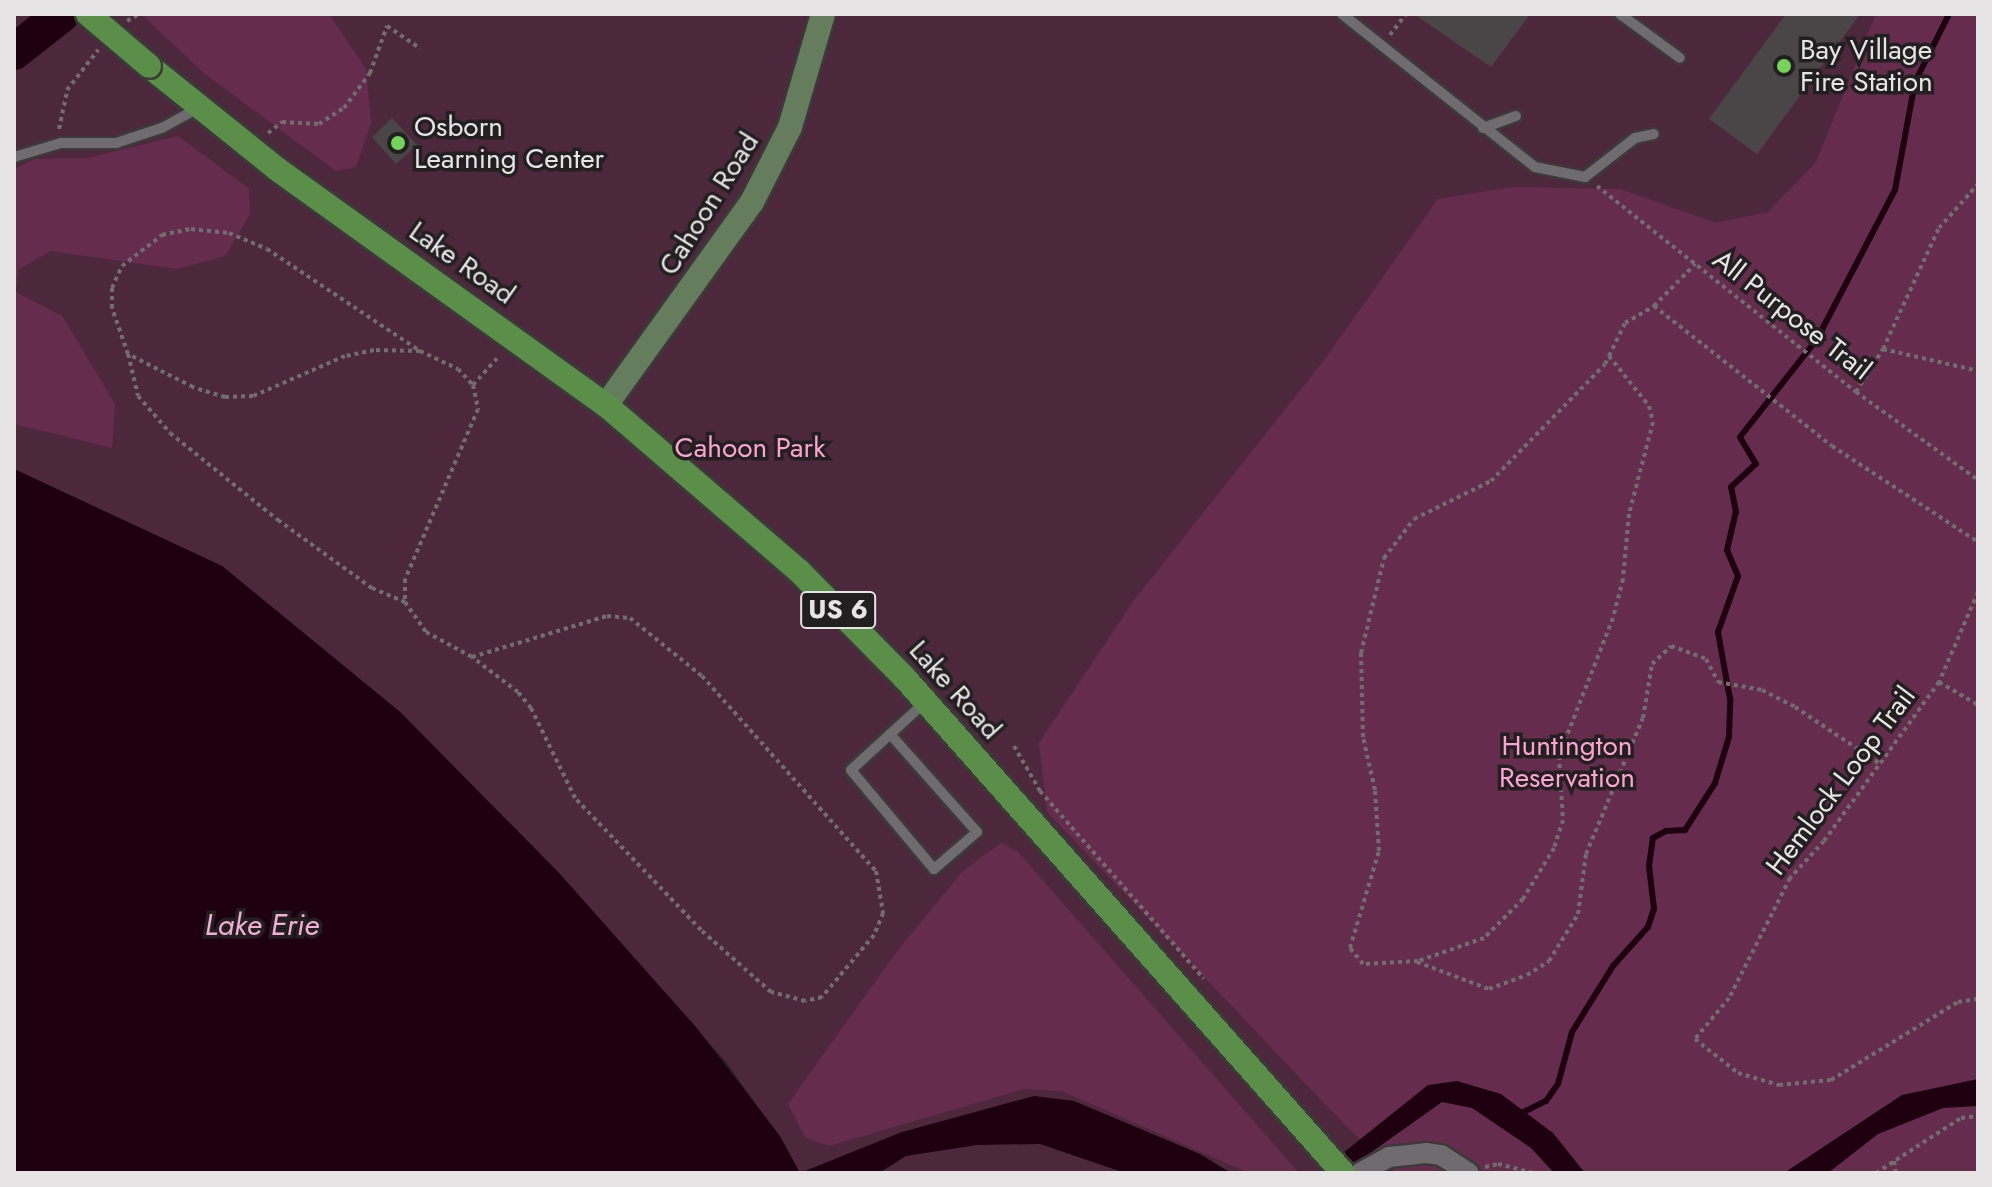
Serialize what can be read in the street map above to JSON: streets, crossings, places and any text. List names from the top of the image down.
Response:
{
  "streets": {
    "main road": ["Lake Road", "US 6"],
    "street": ["Cahoon Road"],
    "path": ["All Purpose Trail", "Hemlock Loop Trail"]
  },
  "crossings": [
    ["Cahoon Road", "Lake Road"]
  ],
  "water": ["Lake Erie"],
  "parks": ["Cahoon Park", "Huntington Reservation"],
  "places": ["Bay Village Fire Station", "Osborn Learning Center"]
}
